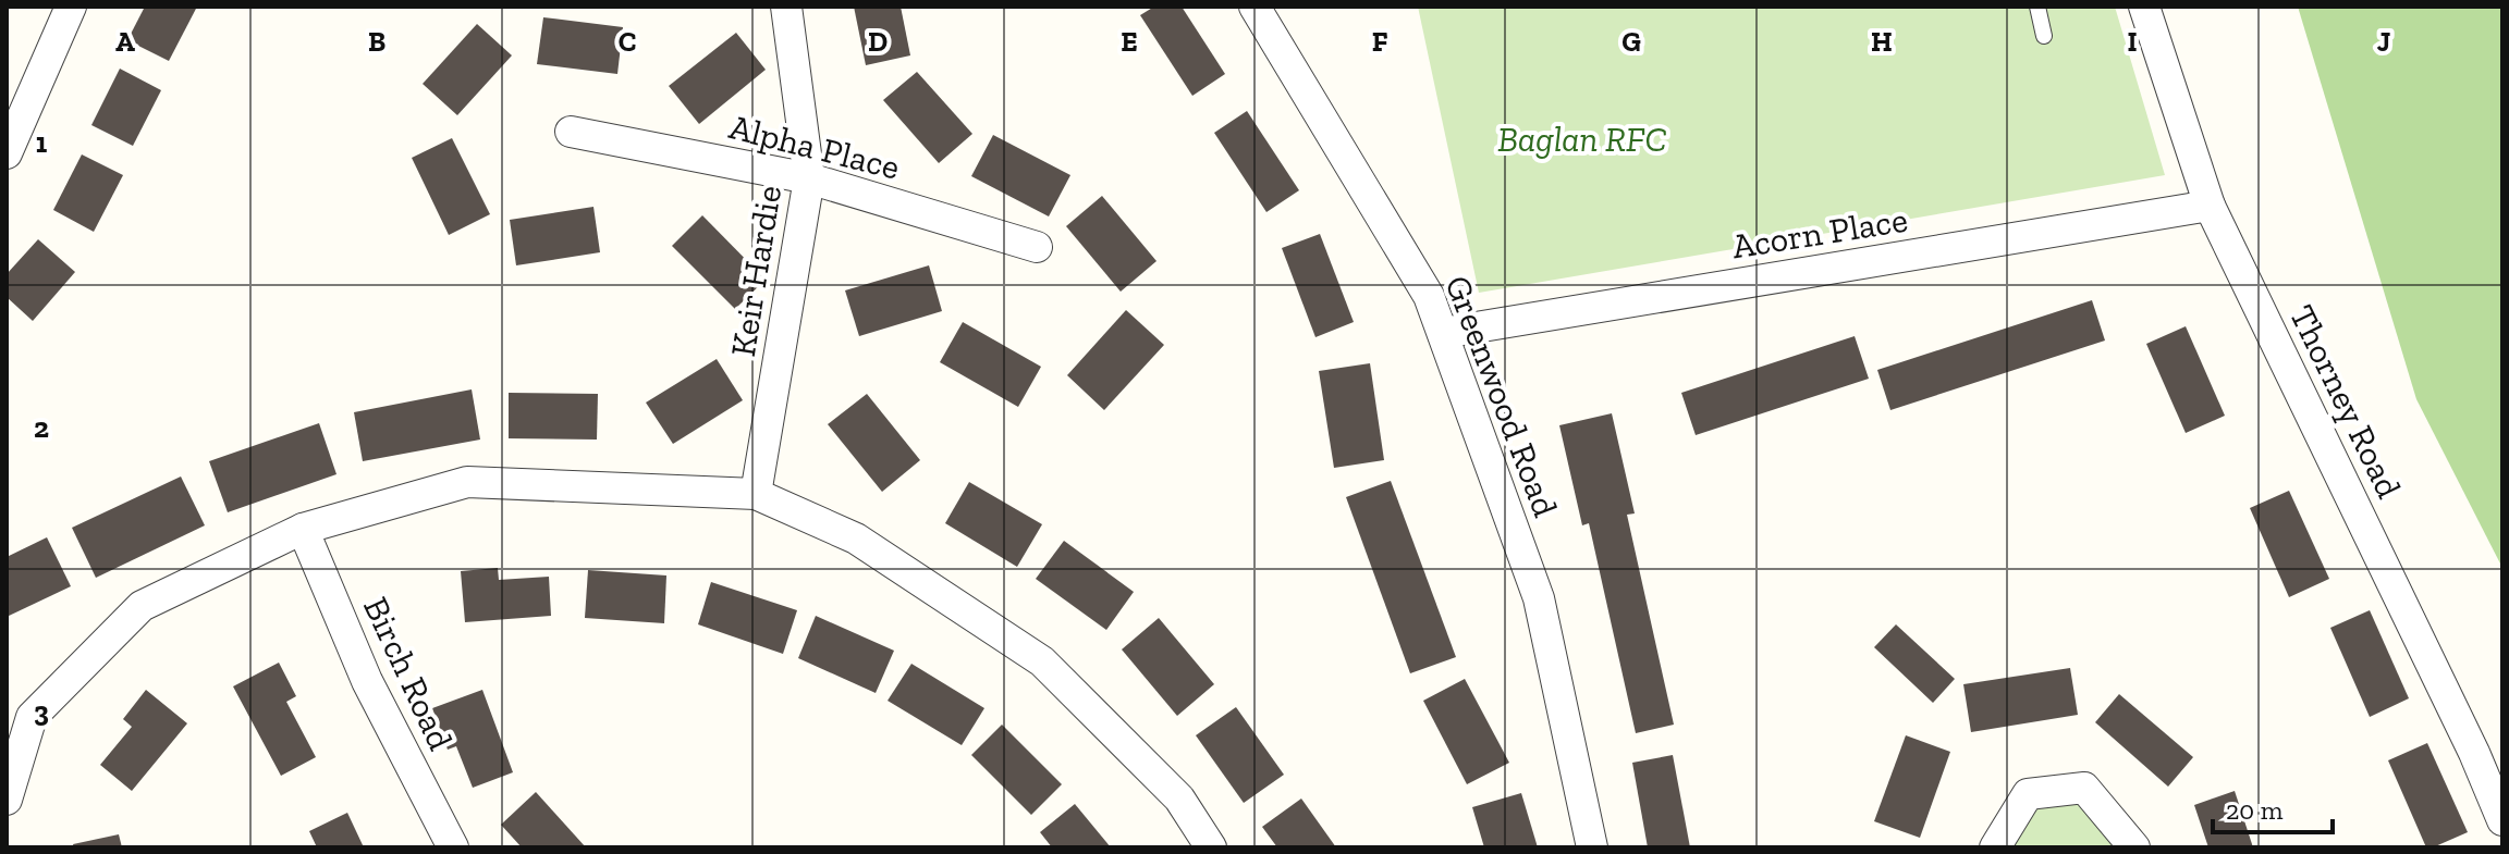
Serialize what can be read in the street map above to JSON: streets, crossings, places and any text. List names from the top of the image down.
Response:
{
  "streets": {
    "street": [
      "Alpha Place",
      "Acorn Place",
      "Keir Hardie",
      "Greenwood Road",
      "Thorney Road",
      "Birch Road"
    ]
  },
  "crossings": [
    ["Alpha Place", "Keir Hardie"],
    ["Acorn Place", "Greenwood Road"],
    ["Acorn Place", "Thorney Road"]
  ],
  "parks": ["Baglan RFC"],
  "scale_bar": "20 m",
  "grid": {
    "columns": [
      "A",
      "B",
      "C",
      "D",
      "E",
      "F",
      "G",
      "H",
      "I",
      "J"
    ],
    "rows": ["1", "2", "3"]
  }
}
